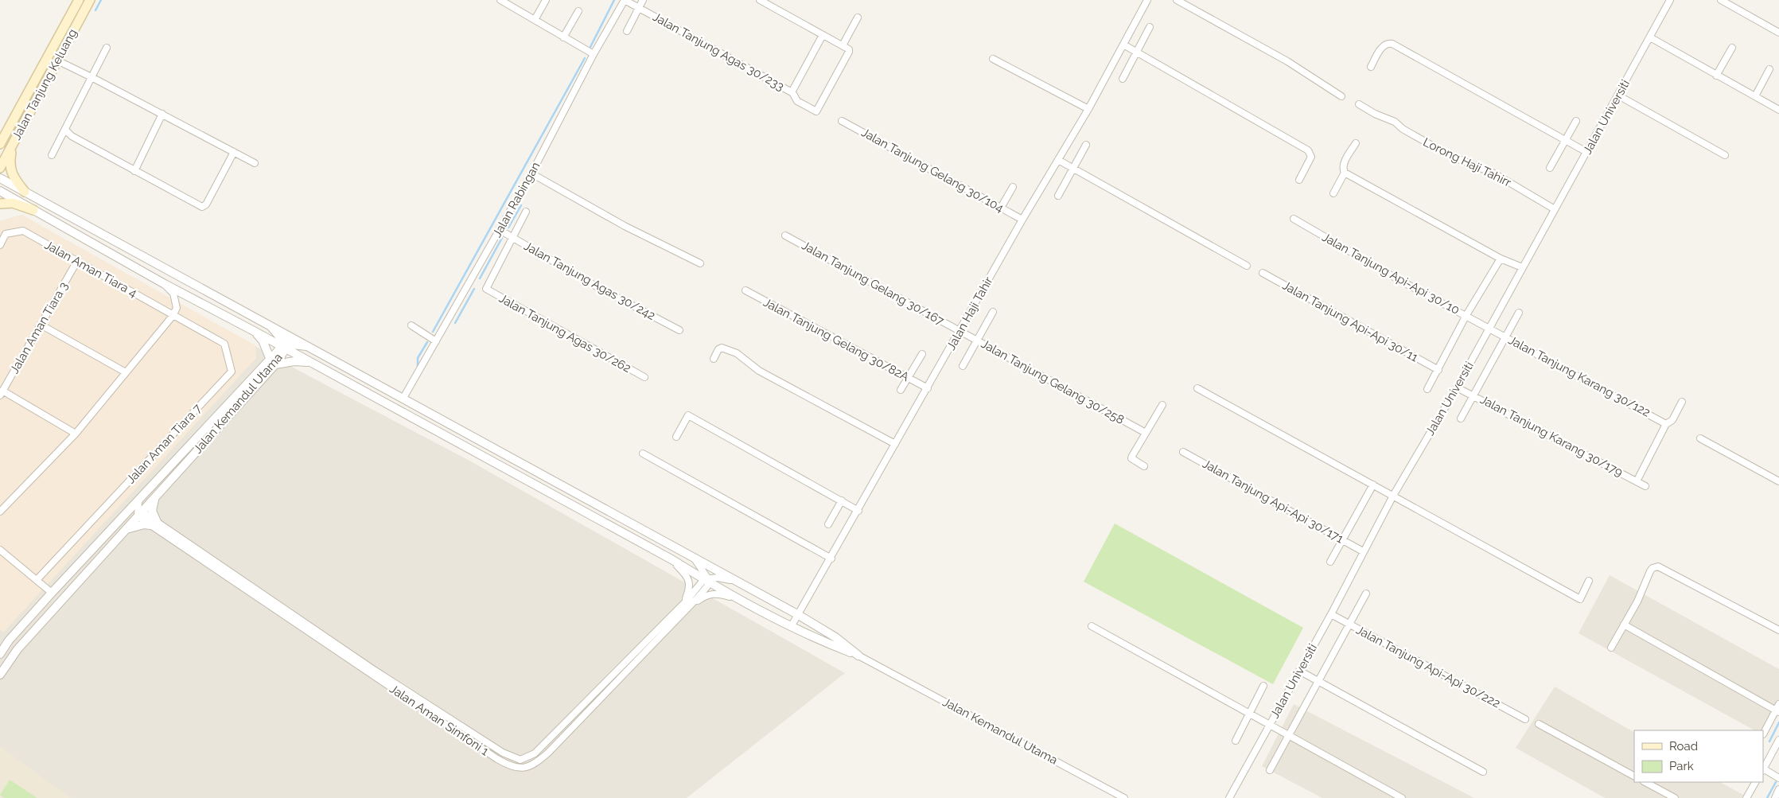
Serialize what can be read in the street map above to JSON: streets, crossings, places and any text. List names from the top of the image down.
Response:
{
  "streets": {
    "main road": ["Jalan Tanjung Keluang"],
    "street": [
      "Jalan Tanjung Agas 30/233",
      "Jalan Universiti",
      "Lorong Haji Tahirr",
      "Jalan Tanjung Gelang 30/104",
      "Jalan Rabingan",
      "Jalan Aman Tiara 4",
      "Jalan Tanjung Api-Api 30/10",
      "Jalan Tanjung Agas 30/242",
      "Jalan Tanjung Gelang 30/167",
      "Jalan Haji Tahir",
      "Jalan Tanjung Api-Api 30/11",
      "Jalan Aman Tiara 3",
      "Jalan Tanjung Agas 30/262",
      "Jalan Tanjung Gelang 30/82A",
      "Jalan Tanjung Karang 30/122",
      "Jalan Tanjung Gelang 30/258",
      "Jalan Kemandul Utama",
      "Jalan Tanjung Karang 30/179",
      "Jalan Aman Tiara 7",
      "Jalan Tanjung Api-Api 30/171",
      "Jalan Tanjung Api-Api 30/222",
      "Jalan Aman Simfoni 1"
    ]
  },
  "crossings": [
    ["Jalan Tanjung Agas 30/233", "Jalan Rabingan"],
    ["Jalan Universiti", "Lorong Haji Tahirr"],
    ["Jalan Universiti", "Jalan Tanjung Api-Api 30/10"],
    ["Jalan Universiti", "Jalan Tanjung Karang 30/122"],
    ["Jalan Universiti", "Jalan Tanjung Karang 30/179"],
    ["Jalan Universiti", "Jalan Tanjung Api-Api 30/171"],
    ["Jalan Universiti", "Jalan Tanjung Api-Api 30/222"],
    ["Jalan Tanjung Gelang 30/104", "Jalan Haji Tahir"],
    ["Jalan Rabingan", "Jalan Tanjung Agas 30/242"],
    ["Jalan Aman Tiara 4", "Jalan Aman Tiara 3"],
    ["Jalan Aman Tiara 4", "Jalan Aman Tiara 7"],
    ["Jalan Tanjung Api-Api 30/10", "Jalan Tanjung Karang 30/122"],
    ["Jalan Tanjung Agas 30/242", "Jalan Tanjung Agas 30/262"],
    ["Jalan Tanjung Gelang 30/167", "Jalan Haji Tahir"],
    ["Jalan Tanjung Gelang 30/167", "Jalan Tanjung Gelang 30/258"],
    ["Jalan Haji Tahir", "Jalan Tanjung Gelang 30/82A"],
    ["Jalan Haji Tahir", "Jalan Tanjung Gelang 30/258"],
    ["Jalan Kemandul Utama", "Jalan Aman Simfoni 1"]
  ],
  "legend": ["Road", "Park"]
}
